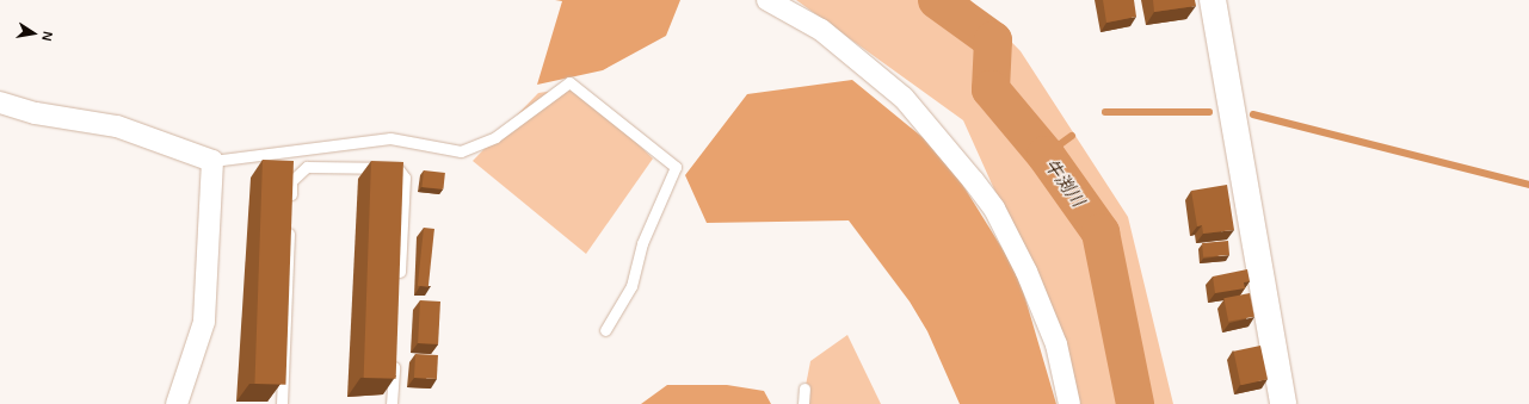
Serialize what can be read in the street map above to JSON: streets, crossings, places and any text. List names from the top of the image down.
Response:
{
  "water": ["牛渕川"],
  "north": "right"
}
